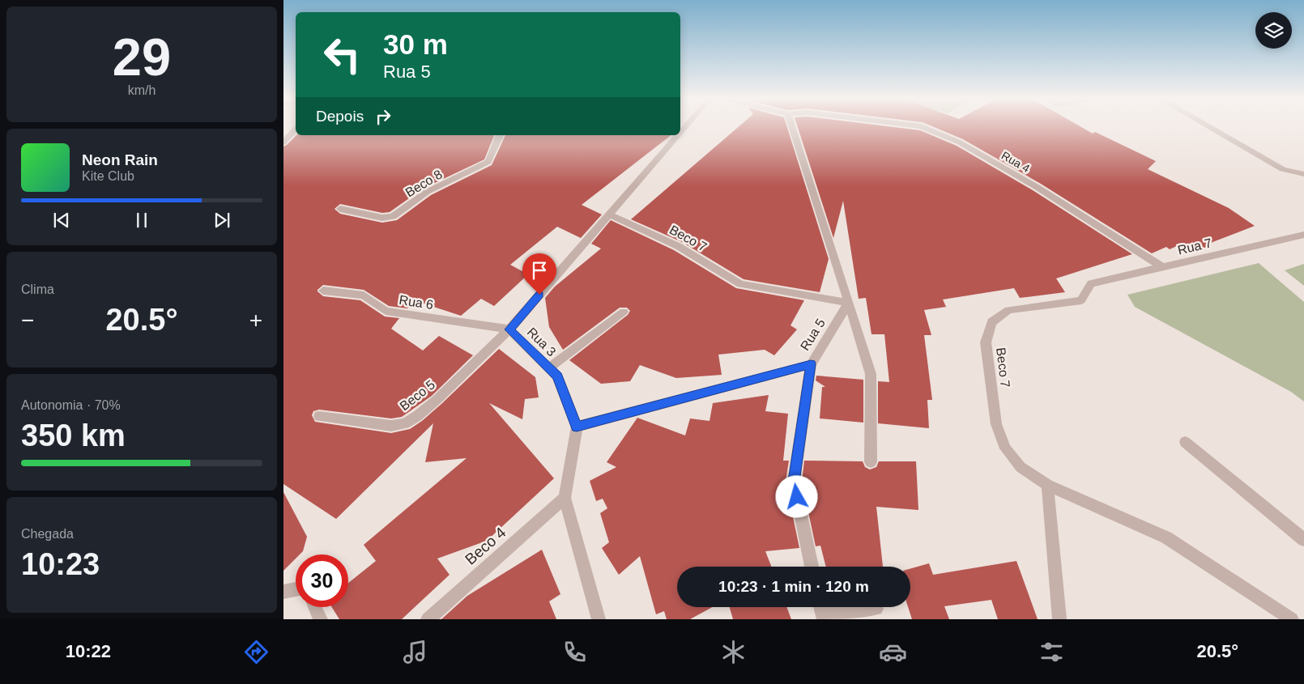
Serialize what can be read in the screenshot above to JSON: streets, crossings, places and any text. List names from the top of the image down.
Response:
{
  "streets": {
    "street": [
      "Rua 4",
      "Beco 8",
      "Beco 7",
      "Rua 7",
      "Rua 6",
      "Rua 5",
      "Rua 3",
      "Beco 5",
      "Beco 4"
    ]
  },
  "crossings": [
    ["Rua 4", "Rua 7"],
    ["Beco 7", "Rua 7"],
    ["Beco 7", "Rua 5"],
    ["Beco 7", "Rua 3"],
    ["Rua 6", "Rua 3"],
    ["Rua 6", "Beco 5"],
    ["Rua 5", "Rua 3"],
    ["Rua 3", "Beco 5"]
  ],
  "page": {
    "tile": [
      ["29", "km/h"],
      "Clima",
      ["Autonomia · 70%", "350 km"],
      ["Chegada", "10:23"]
    ],
    "turn": ["30 m", "Rua 5"],
    "then": "Depois",
    "song": ["Neon Rain", "Kite Club"],
    "heat": ["−", "20.5°", "+"],
    "limit": "30",
    "trip": "10:23 · 1 min · 120 m",
    "tabs": ["10:22", "20.5°"]
  }
}
